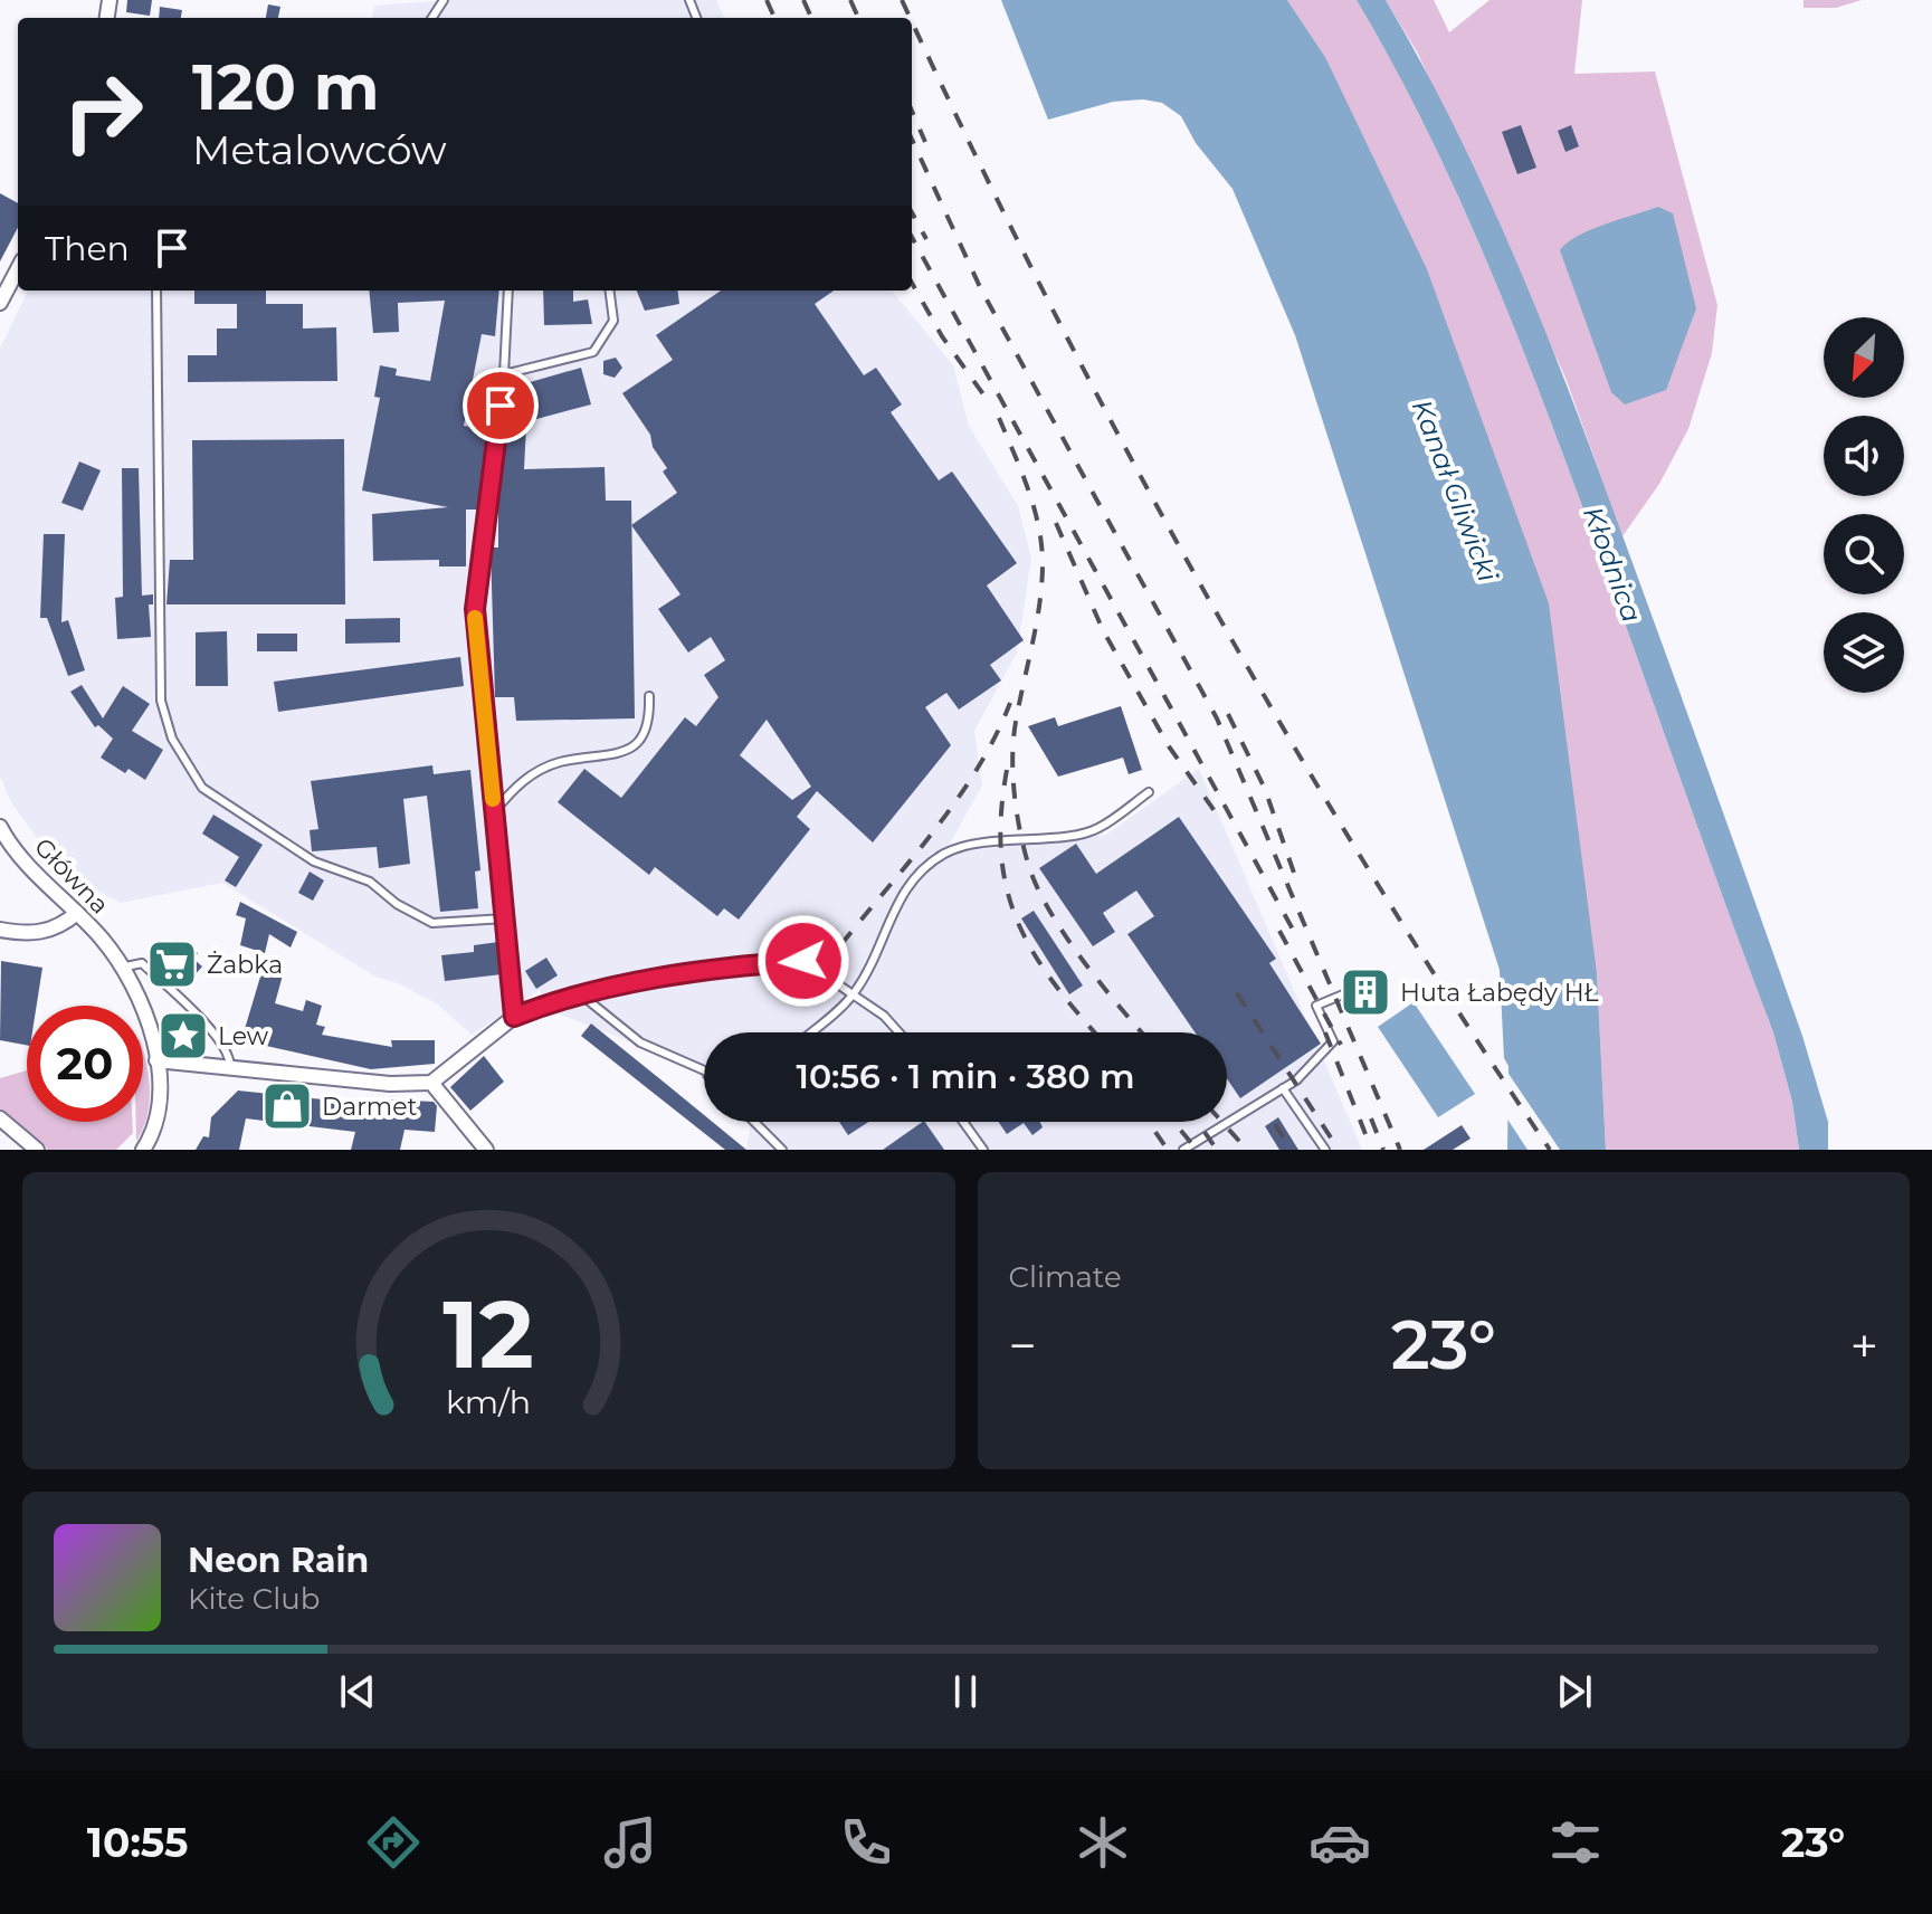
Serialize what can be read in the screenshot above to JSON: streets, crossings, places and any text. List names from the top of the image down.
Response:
{
  "streets": {
    "street": ["Główna"]
  },
  "water": ["Kanał Gliwicki", "Kłodnica"],
  "places": {
    "supermarket": ["Żabka"],
    "building": ["Huta Łabędy HŁ"],
    "place": ["Lew"],
    "shop": ["Darmet"]
  },
  "north": "bottom left",
  "page": {
    "turn": ["120 m", "Metalowców"],
    "then": "Then",
    "limit": "20",
    "trip": "10:56 · 1 min · 380 m",
    "tile": "Climate",
    "heat": ["−", "23°", "+"],
    "song": ["Neon Rain", "Kite Club"],
    "tabs": ["10:55", "23°"],
    "gauge": ["12", "km/h"]
  }
}
